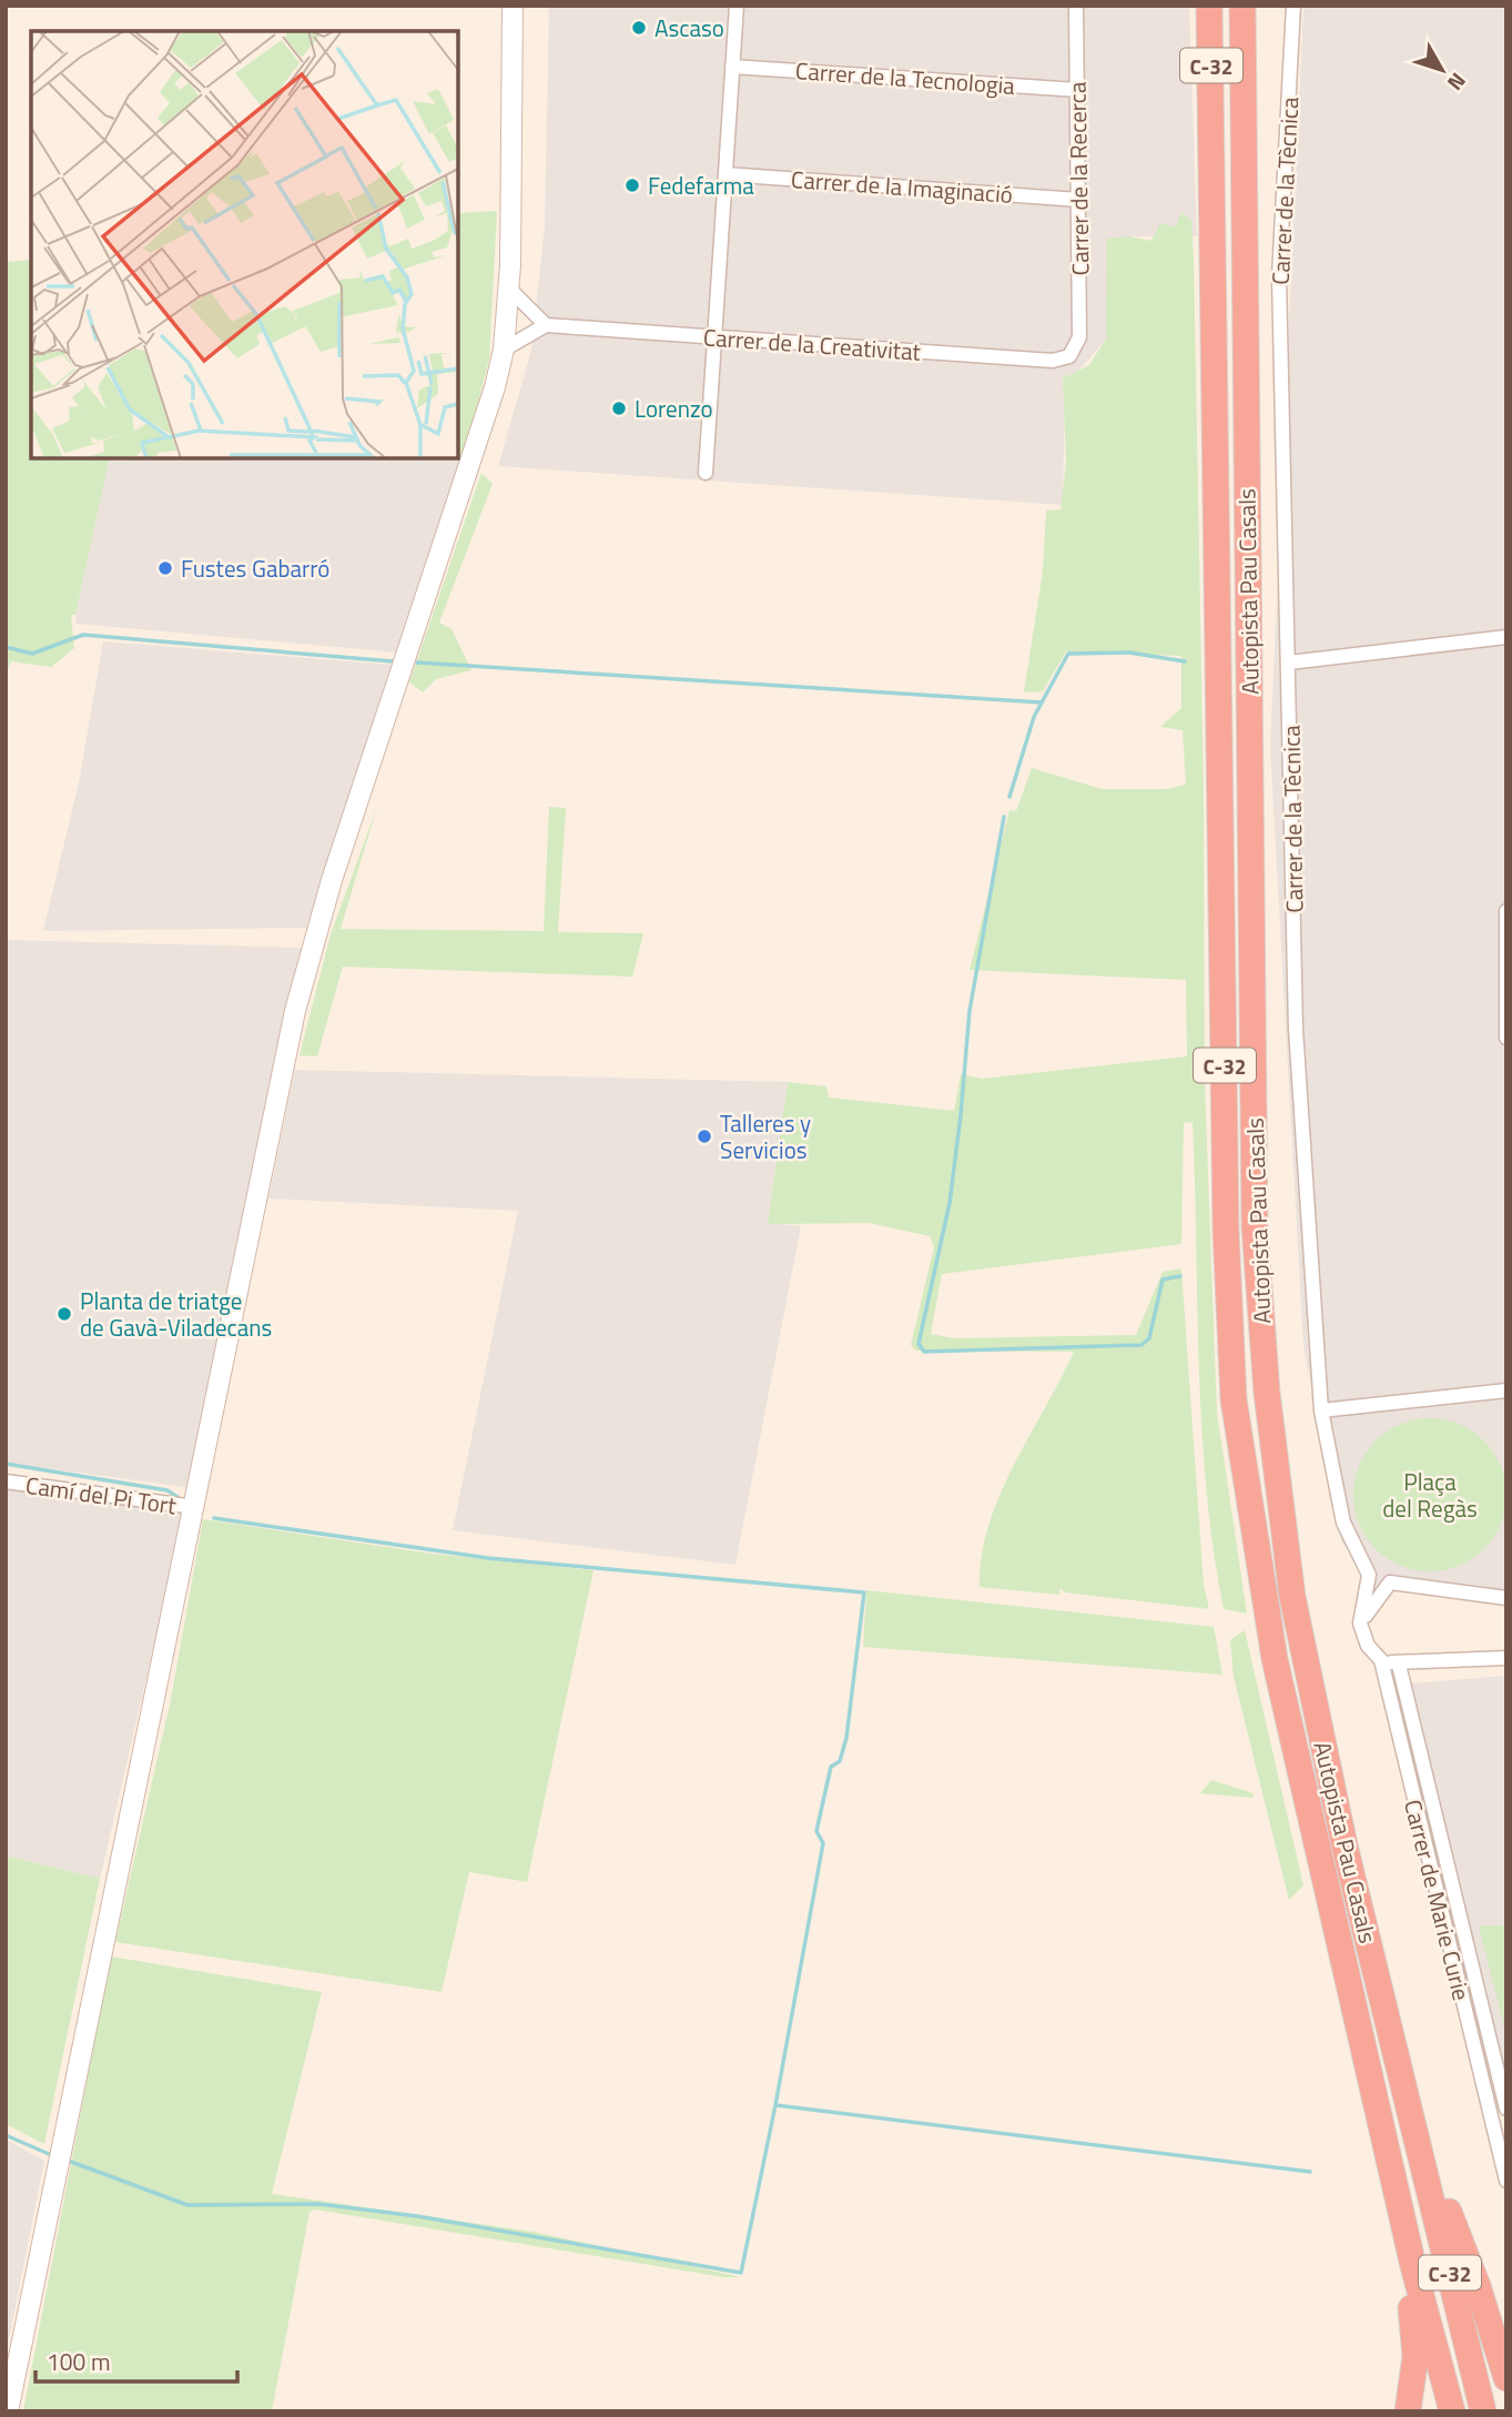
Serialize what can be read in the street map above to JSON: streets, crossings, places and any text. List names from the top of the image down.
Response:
{
  "streets": {
    "highway": ["C-32", "Autopista Pau Casals"],
    "street": [
      "Carrer de la Tecnologia",
      "Carrer de la Recerca",
      "Carrer de la Imaginació",
      "Carrer de la Tècnica",
      "Carrer de la Creativitat",
      "Camí del Pi Tort",
      "Carrer de Marie Curie"
    ]
  },
  "crossings": [
    ["Carrer de la Tecnologia", "Carrer de la Recerca"],
    ["Carrer de la Recerca", "Carrer de la Imaginació"],
    ["Carrer de la Recerca", "Carrer de la Creativitat"],
    ["Carrer de la Tècnica", "Carrer de Marie Curie"]
  ],
  "parks": ["Plaça del Regàs"],
  "places": [
    "Ascaso",
    "Fedefarma",
    "Lorenzo",
    "Fustes Gabarró",
    "Talleres y Servicios",
    "Planta de triatge de Gavà-Viladecans"
  ],
  "scale_bar": "100 m",
  "north": "bottom right"
}
